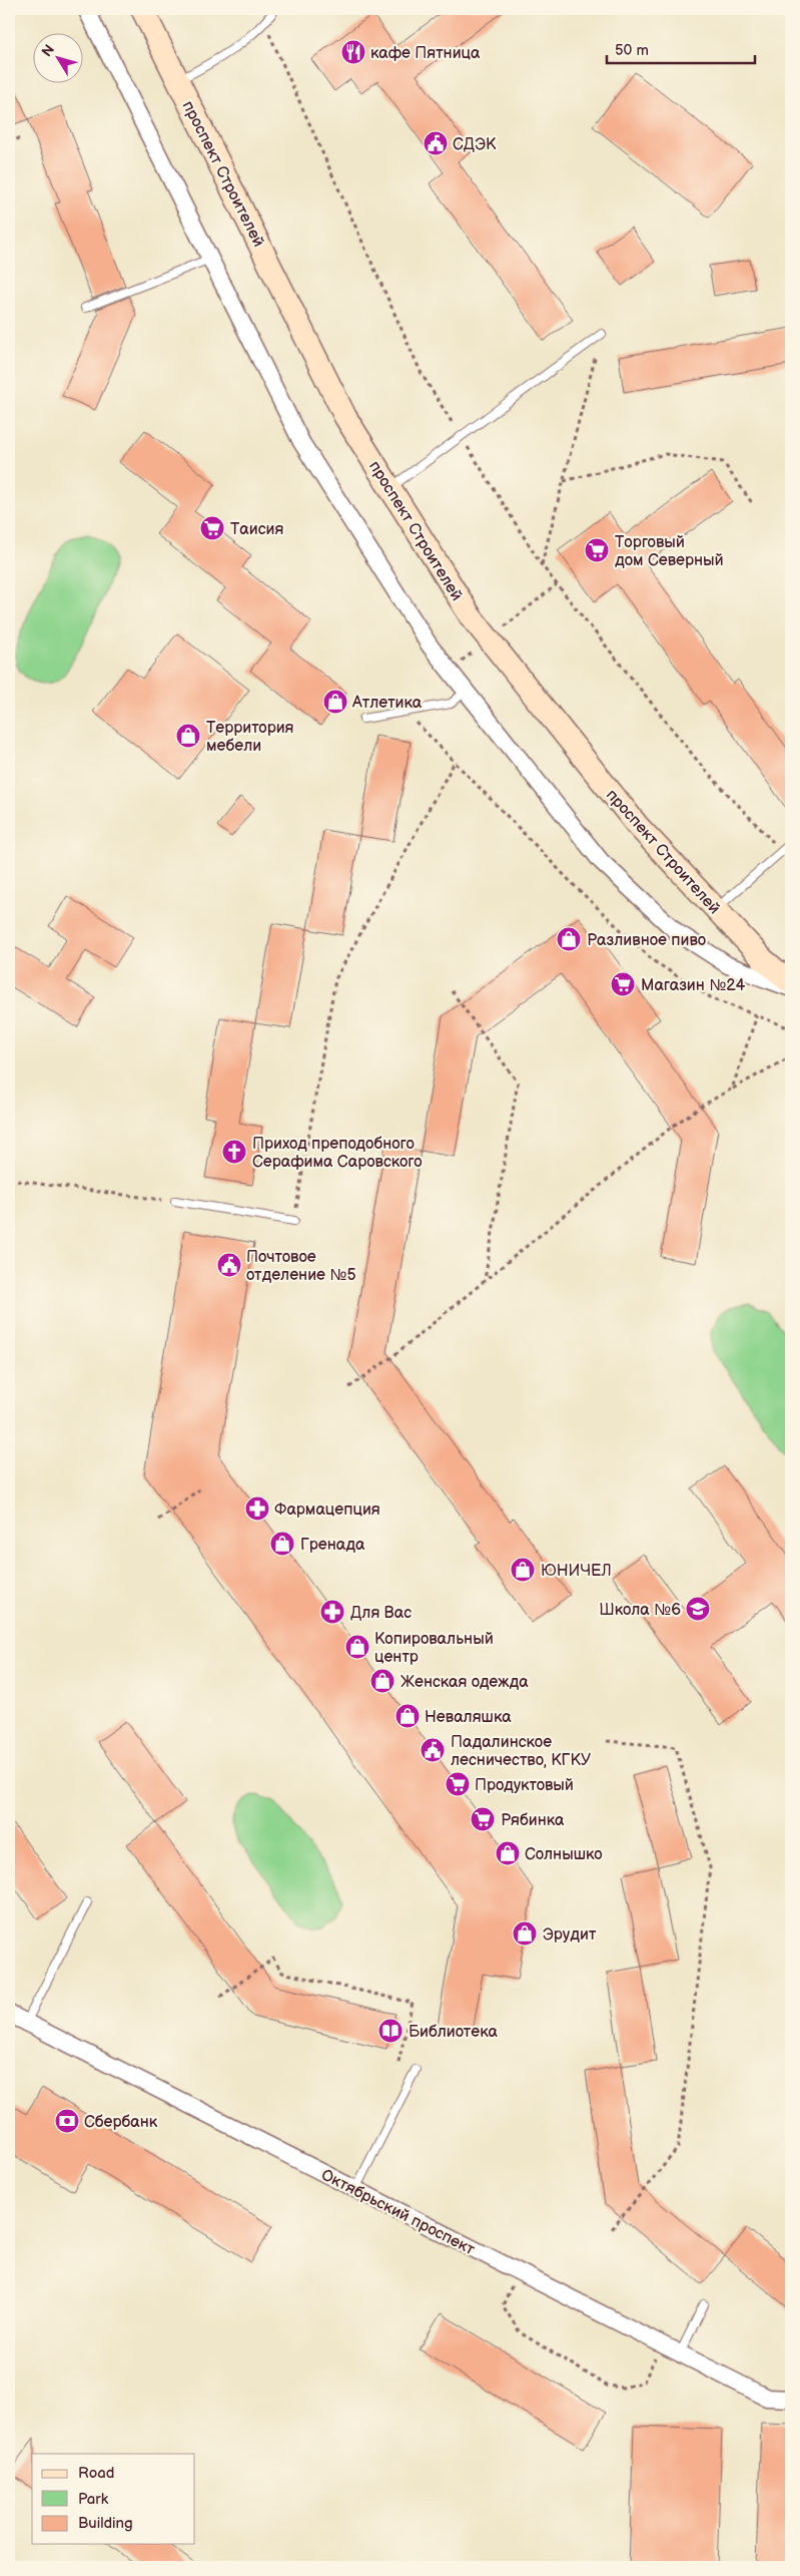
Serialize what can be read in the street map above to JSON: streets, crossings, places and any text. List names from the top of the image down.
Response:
{
  "streets": {
    "street": ["проспект Строителей", "Октябрьский проспект"]
  },
  "places": {
    "restaurant": ["кафе Пятница"],
    "public building": ["СДЭК", "Почтовое отделение №5", "Падалинское лесничество, КГКУ"],
    "supermarket": [
      "Таисия",
      "Торговый дом Северный",
      "Магазин №24",
      "Продуктовый",
      "Рябинка"
    ],
    "shop": [
      "Атлетика",
      "Территория мебели",
      "Разливное пиво",
      "Гренада",
      "ЮНИЧЕЛ",
      "Копировальный центр",
      "Женская одежда",
      "Неваляшка",
      "Солнышко",
      "Эрудит"
    ],
    "church": ["Приход преподобного Серафима Саровского"],
    "pharmacy": ["Фармацепция", "Для Вас"],
    "school or university": ["Школа №6"],
    "library": ["Библиотека"],
    "bank": ["Сбербанк"]
  },
  "legend": ["Road", "Park", "Building"],
  "scale_bar": "50 m",
  "north": "top left"
}
